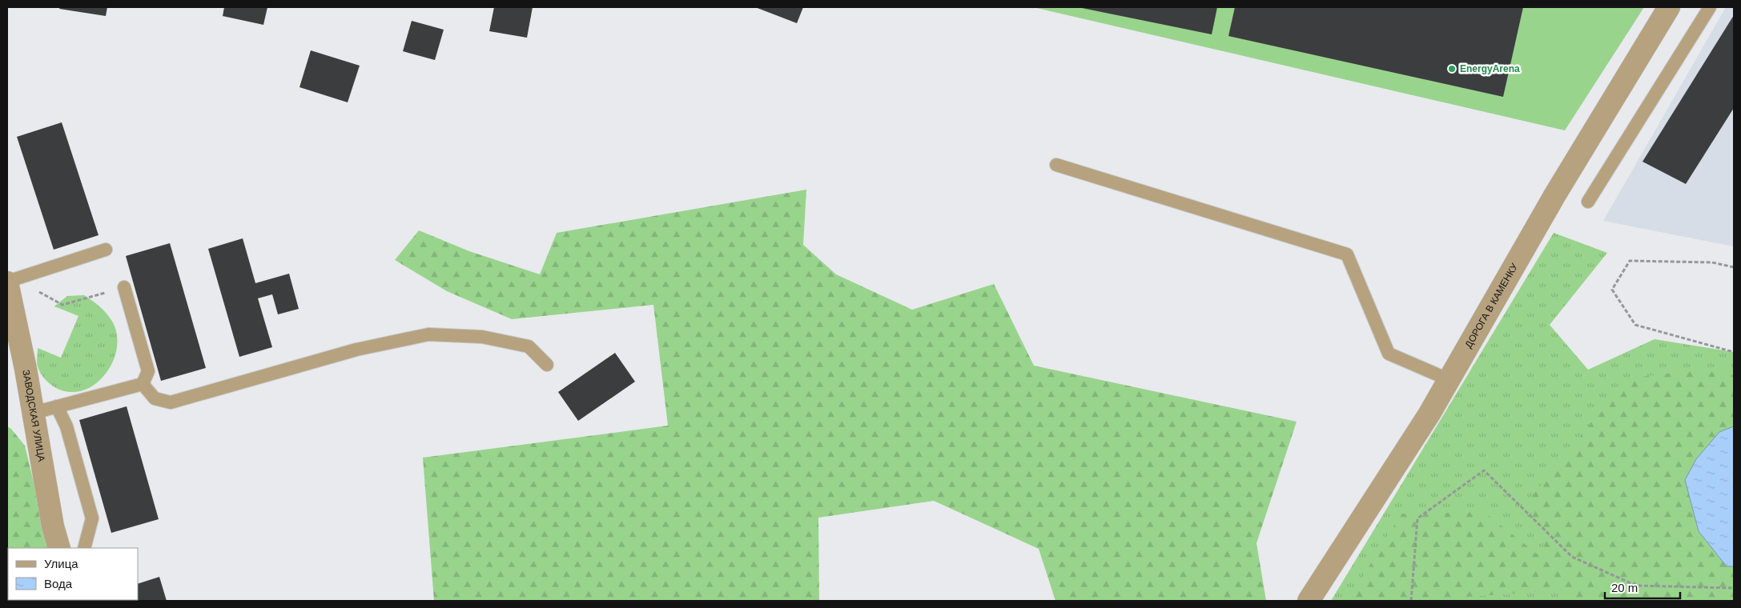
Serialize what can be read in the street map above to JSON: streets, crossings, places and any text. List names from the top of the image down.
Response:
{
  "streets": {
    "street": ["ДОРОГА В КАМЕНКУ", "ЗАВОДСКАЯ УЛИЦА"]
  },
  "places": ["EnergyArena"],
  "legend": ["Улица", "Вода"],
  "scale_bar": "20 m"
}
